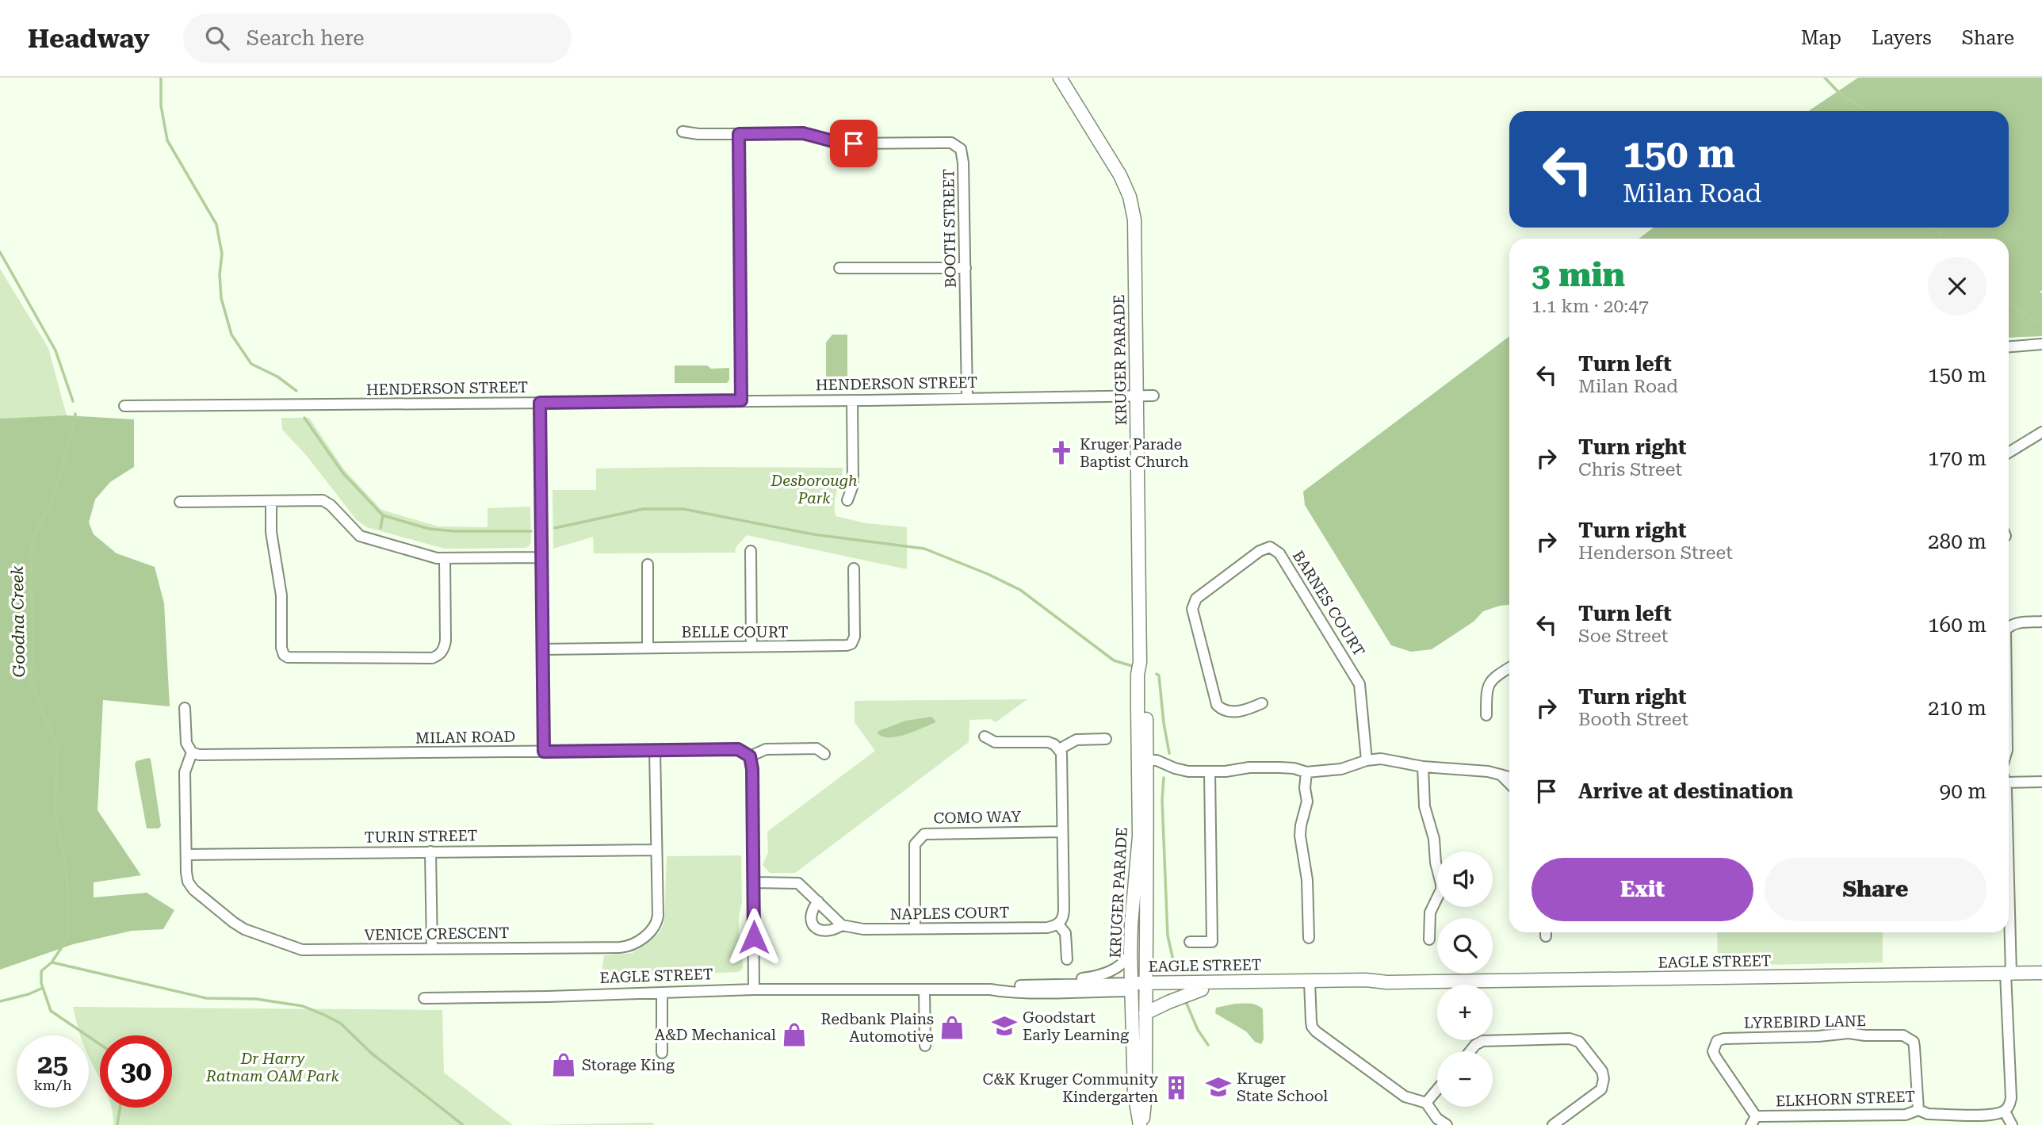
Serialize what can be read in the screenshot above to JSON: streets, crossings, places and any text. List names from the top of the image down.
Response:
{
  "streets": {
    "street": [
      "BOOTH STREET",
      "KRUGER PARADE",
      "HENDERSON STREET",
      "BARNES COURT",
      "BELLE COURT",
      "MILAN ROAD",
      "COMO WAY",
      "TURIN STREET",
      "NAPLES COURT",
      "VENICE CRESCENT",
      "EAGLE STREET",
      "LYREBIRD LANE",
      "ELKHORN STREET"
    ]
  },
  "crossings": [
    ["BOOTH STREET", "HENDERSON STREET"],
    ["KRUGER PARADE", "HENDERSON STREET"],
    ["KRUGER PARADE", "EAGLE STREET"],
    ["MILAN ROAD", "VENICE CRESCENT"],
    ["COMO WAY", "NAPLES COURT"],
    ["TURIN STREET", "VENICE CRESCENT"],
    ["LYREBIRD LANE", "ELKHORN STREET"]
  ],
  "water": ["Goodna Creek"],
  "parks": ["Desborough Park", "Dr Harry Ratnam OAM Park"],
  "places": {
    "church": ["Kruger Parade Baptist Church"],
    "school or university": ["Goodstart Early Learning", "Kruger State School"],
    "shop": ["Redbank Plains Automotive", "A&D Mechanical", "Storage King"],
    "building": ["C&K Kruger Community Kindergarten"]
  },
  "page": {
    "header": "Headway",
    "search": "Search here",
    "nav": ["Map", "Layers", "Share"],
    "turn": ["150 m", "Milan Road"],
    "heading": ["3 min", "1.1 km · 20:47"],
    "list": [
      {
        "name": "Turn left",
        "note": "Milan Road",
        "value": "150 m"
      },
      {
        "name": "Turn right",
        "note": "Chris Street",
        "value": "170 m"
      },
      {
        "name": "Turn right",
        "note": "Henderson Street",
        "value": "280 m"
      },
      {
        "name": "Turn left",
        "note": "Soe Street",
        "value": "160 m"
      },
      {
        "name": "Turn right",
        "note": "Booth Street",
        "value": "210 m"
      },
      {
        "name": "Arrive at destination",
        "value": "90 m"
      }
    ],
    "buttons": ["Exit", "Share"],
    "map_buttons": ["+", "−"],
    "speed": "25 km/h",
    "limit": "30"
  }
}
